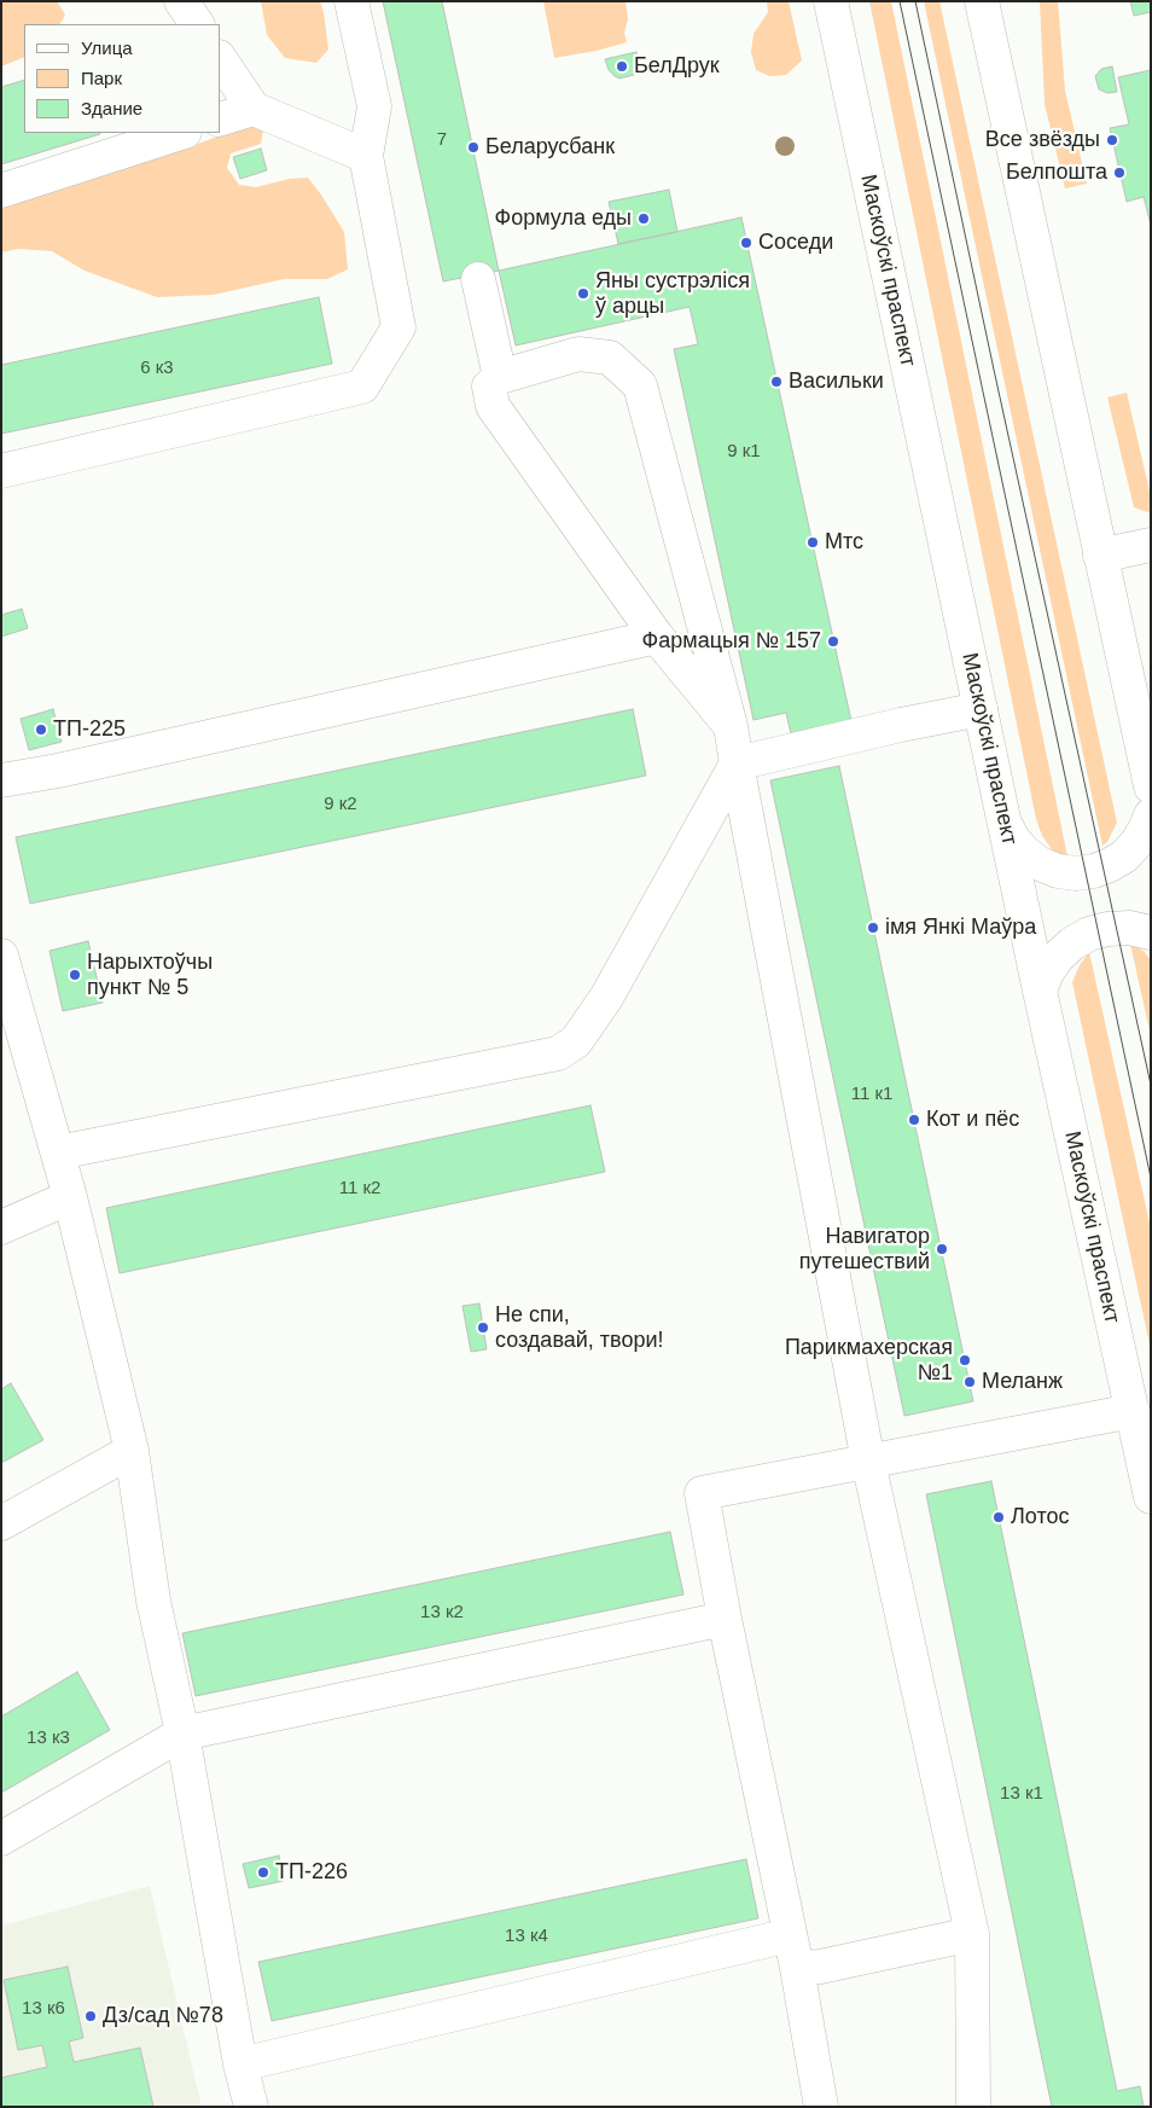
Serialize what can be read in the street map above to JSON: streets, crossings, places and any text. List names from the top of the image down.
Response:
{
  "streets": {
    "main road": ["Маскоўскі праспект"]
  },
  "places": [
    "БелДрук",
    "Все звёзды",
    "Беларусбанк",
    "Белпошта",
    "Формула еды",
    "Соседи",
    "Яны сустрэліся ў арцы",
    "Васильки",
    "Мтс",
    "Фармацыя № 157",
    "ТП-225",
    "імя Янкі Маўра",
    "Нарыхтоўчы пункт № 5",
    "Кот и пёс",
    "Навигатор путешествий",
    "Не спи, создавай, твори!",
    "Парикмахерская №1",
    "Меланж",
    "Лотос",
    "ТП-226",
    "Дз/сад №78"
  ],
  "house_numbers": [
    "7",
    "6 к3",
    "9 к1",
    "9 к2",
    "11 к1",
    "11 к2",
    "13 к2",
    "13 к3",
    "13 к1",
    "13 к4",
    "13 к6"
  ],
  "legend": ["Улица", "Парк", "Здание"]
}
